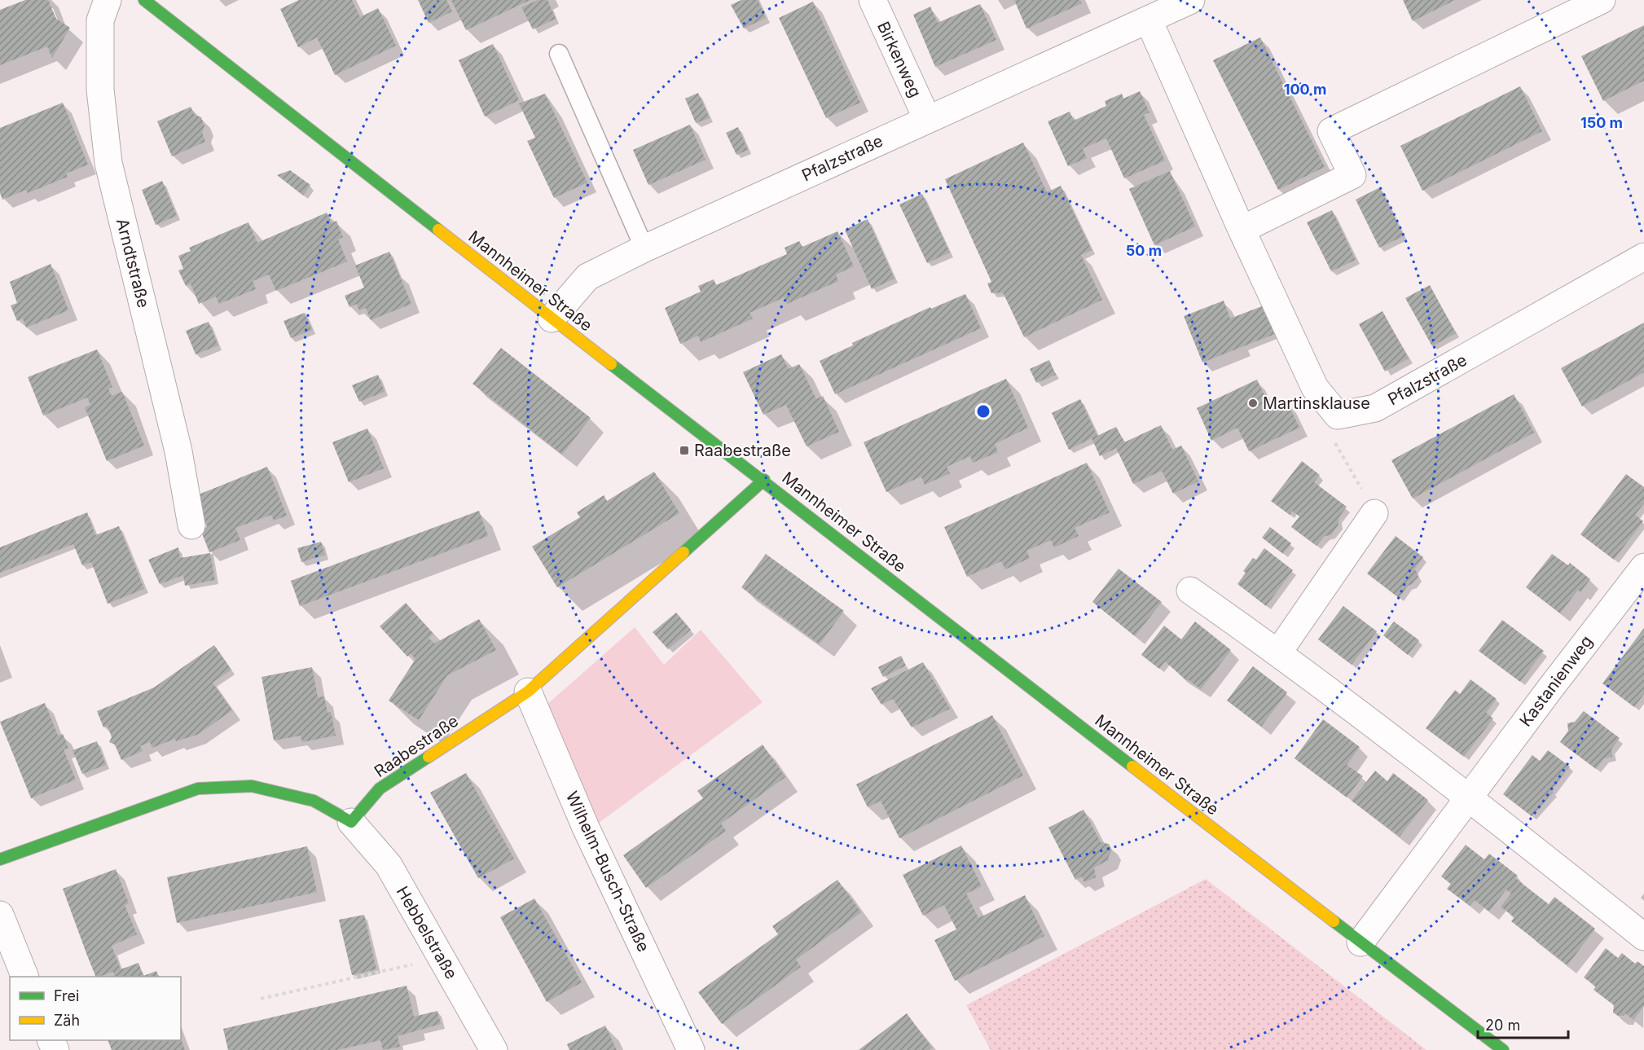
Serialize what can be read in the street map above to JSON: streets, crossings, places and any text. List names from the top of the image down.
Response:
{
  "streets": {
    "street": [
      "Birkenweg",
      "Pfalzstraße",
      "Arndtstraße",
      "Mannheimer Straße",
      "Kastanienweg",
      "Raabestraße",
      "Wilhelm-Busch-Straße",
      "Hebbelstraße"
    ]
  },
  "crossings": [
    ["Birkenweg", "Pfalzstraße"],
    ["Pfalzstraße", "Mannheimer Straße"],
    ["Mannheimer Straße", "Kastanienweg"],
    ["Mannheimer Straße", "Raabestraße"],
    ["Raabestraße", "Wilhelm-Busch-Straße"],
    ["Raabestraße", "Hebbelstraße"]
  ],
  "places": {
    "other": ["Martinsklause"],
    "transit": ["Raabestraße"]
  },
  "legend": ["Frei", "Zäh"],
  "scale_bar": "20 m",
  "rings": ["100 m", "150 m", "50 m"]
}
